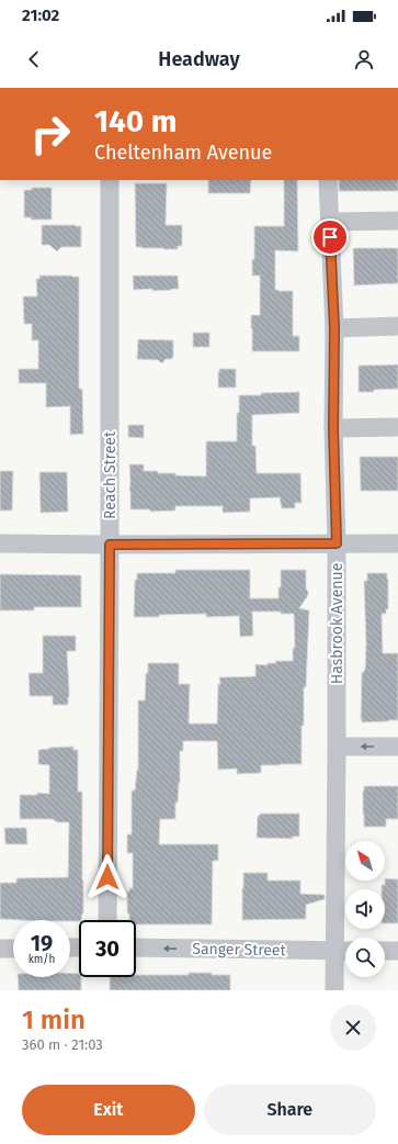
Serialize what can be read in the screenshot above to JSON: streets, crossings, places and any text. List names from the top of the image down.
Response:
{
  "streets": {
    "street": ["Reach Street", "Hasbrook Avenue", "Sanger Street"]
  },
  "crossings": [
    ["Hasbrook Avenue", "Sanger Street"]
  ],
  "one_way": ["Sanger Street"],
  "north": "top left",
  "page": {
    "status": "21:02",
    "header": "Headway",
    "turn": ["140 m", "Cheltenham Avenue"],
    "speed": "19 km/h",
    "limit": "30",
    "heading": ["1 min", "360 m · 21:03"],
    "buttons": ["Exit", "Share"]
  }
}
